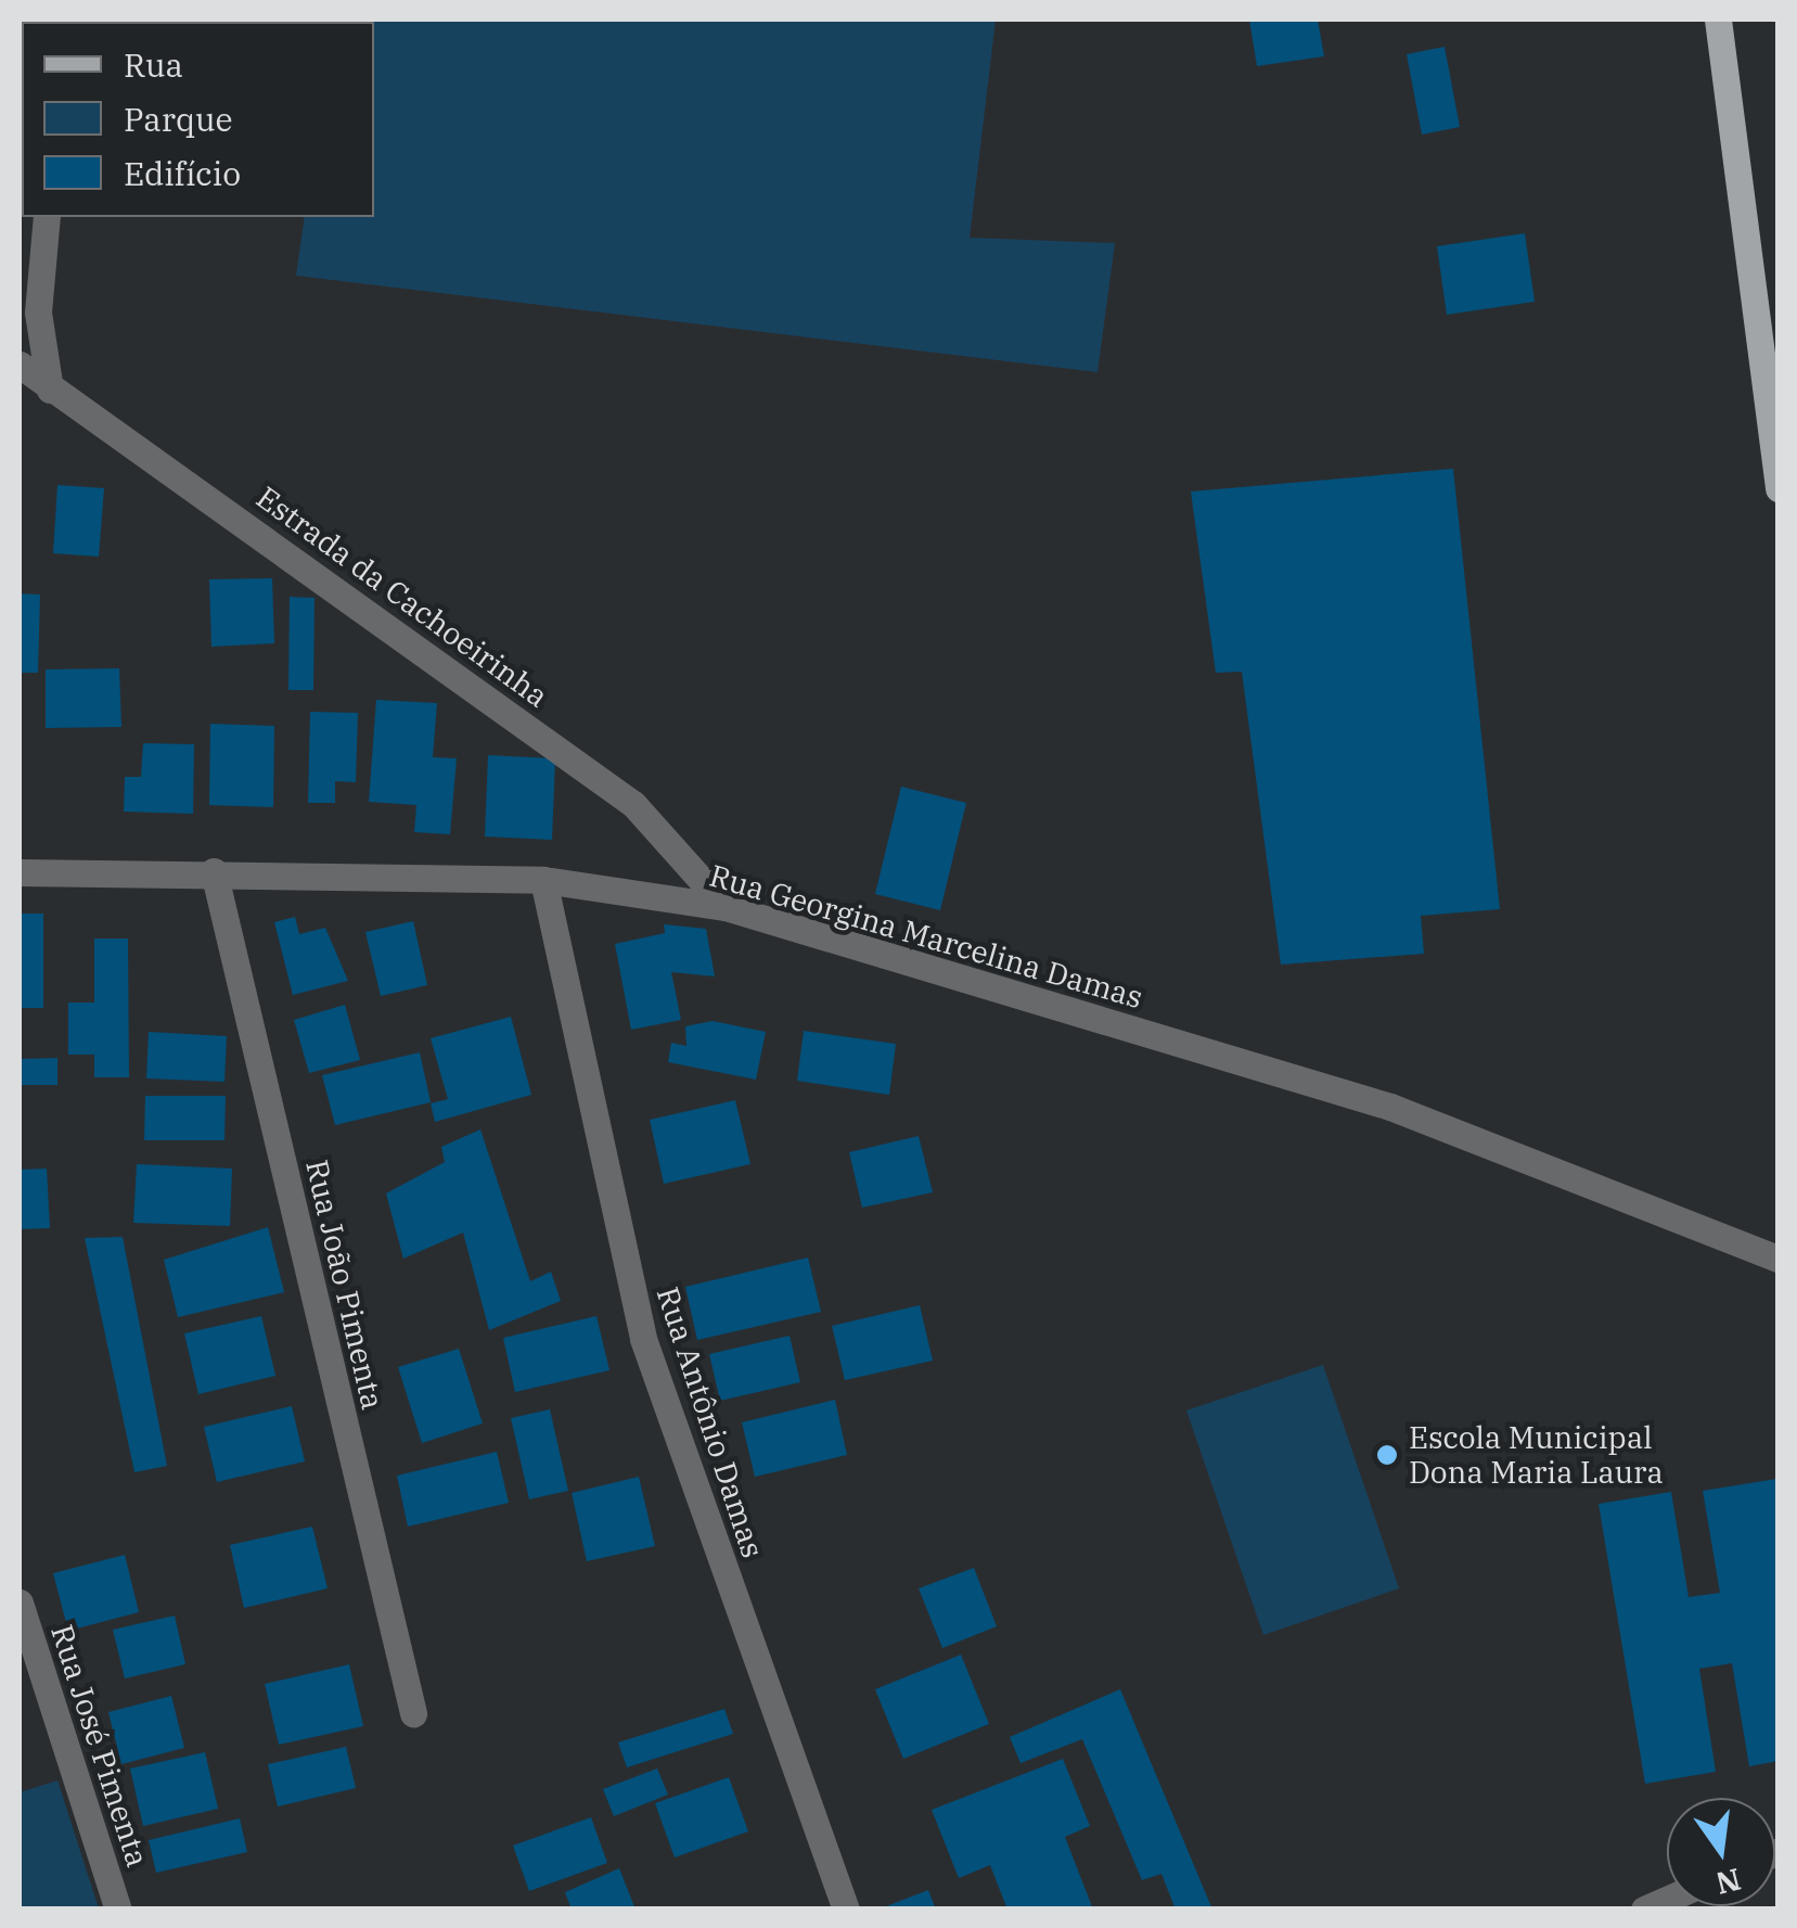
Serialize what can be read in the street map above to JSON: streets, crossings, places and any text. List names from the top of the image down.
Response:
{
  "streets": {
    "street": [
      "Estrada da Cachoeirinha",
      "Rua Georgina Marcelina Damas",
      "Rua João Pimenta",
      "Rua Antônio Damas",
      "Rua José Pimenta"
    ]
  },
  "crossings": [
    ["Estrada da Cachoeirinha", "Rua Georgina Marcelina Damas"],
    ["Rua Georgina Marcelina Damas", "Rua João Pimenta"],
    ["Rua Georgina Marcelina Damas", "Rua Antônio Damas"]
  ],
  "places": ["Escola Municipal Dona Maria Laura"],
  "legend": ["Rua", "Parque", "Edifício"],
  "north": "bottom"
}
